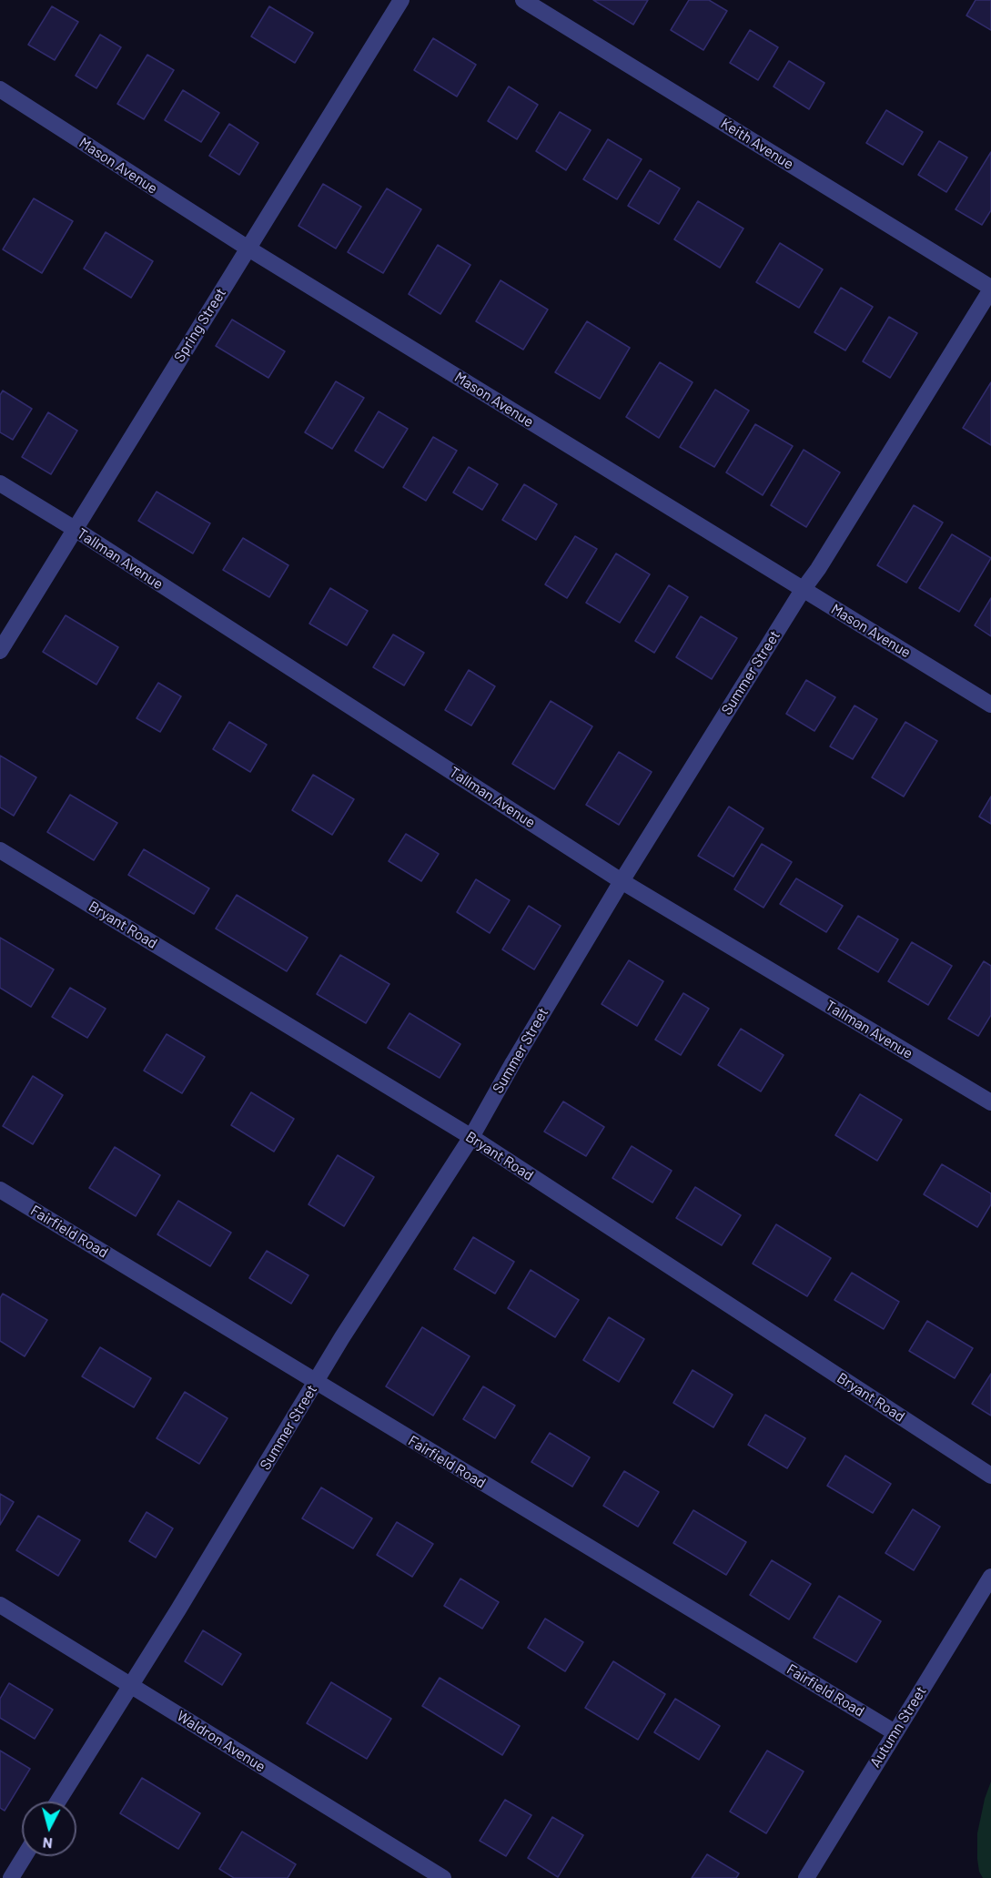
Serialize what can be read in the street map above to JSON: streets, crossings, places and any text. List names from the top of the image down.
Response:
{
  "streets": {
    "street": [
      "Keith Avenue",
      "Mason Avenue",
      "Spring Street",
      "Tallman Avenue",
      "Summer Street",
      "Bryant Road",
      "Fairfield Road",
      "Autumn Street",
      "Waldron Avenue"
    ]
  },
  "crossings": [
    ["Keith Avenue", "Summer Street"],
    ["Mason Avenue", "Spring Street"],
    ["Mason Avenue", "Summer Street"],
    ["Spring Street", "Tallman Avenue"],
    ["Tallman Avenue", "Summer Street"],
    ["Summer Street", "Bryant Road"],
    ["Summer Street", "Fairfield Road"],
    ["Summer Street", "Waldron Avenue"],
    ["Fairfield Road", "Autumn Street"]
  ],
  "north": "bottom"
}
